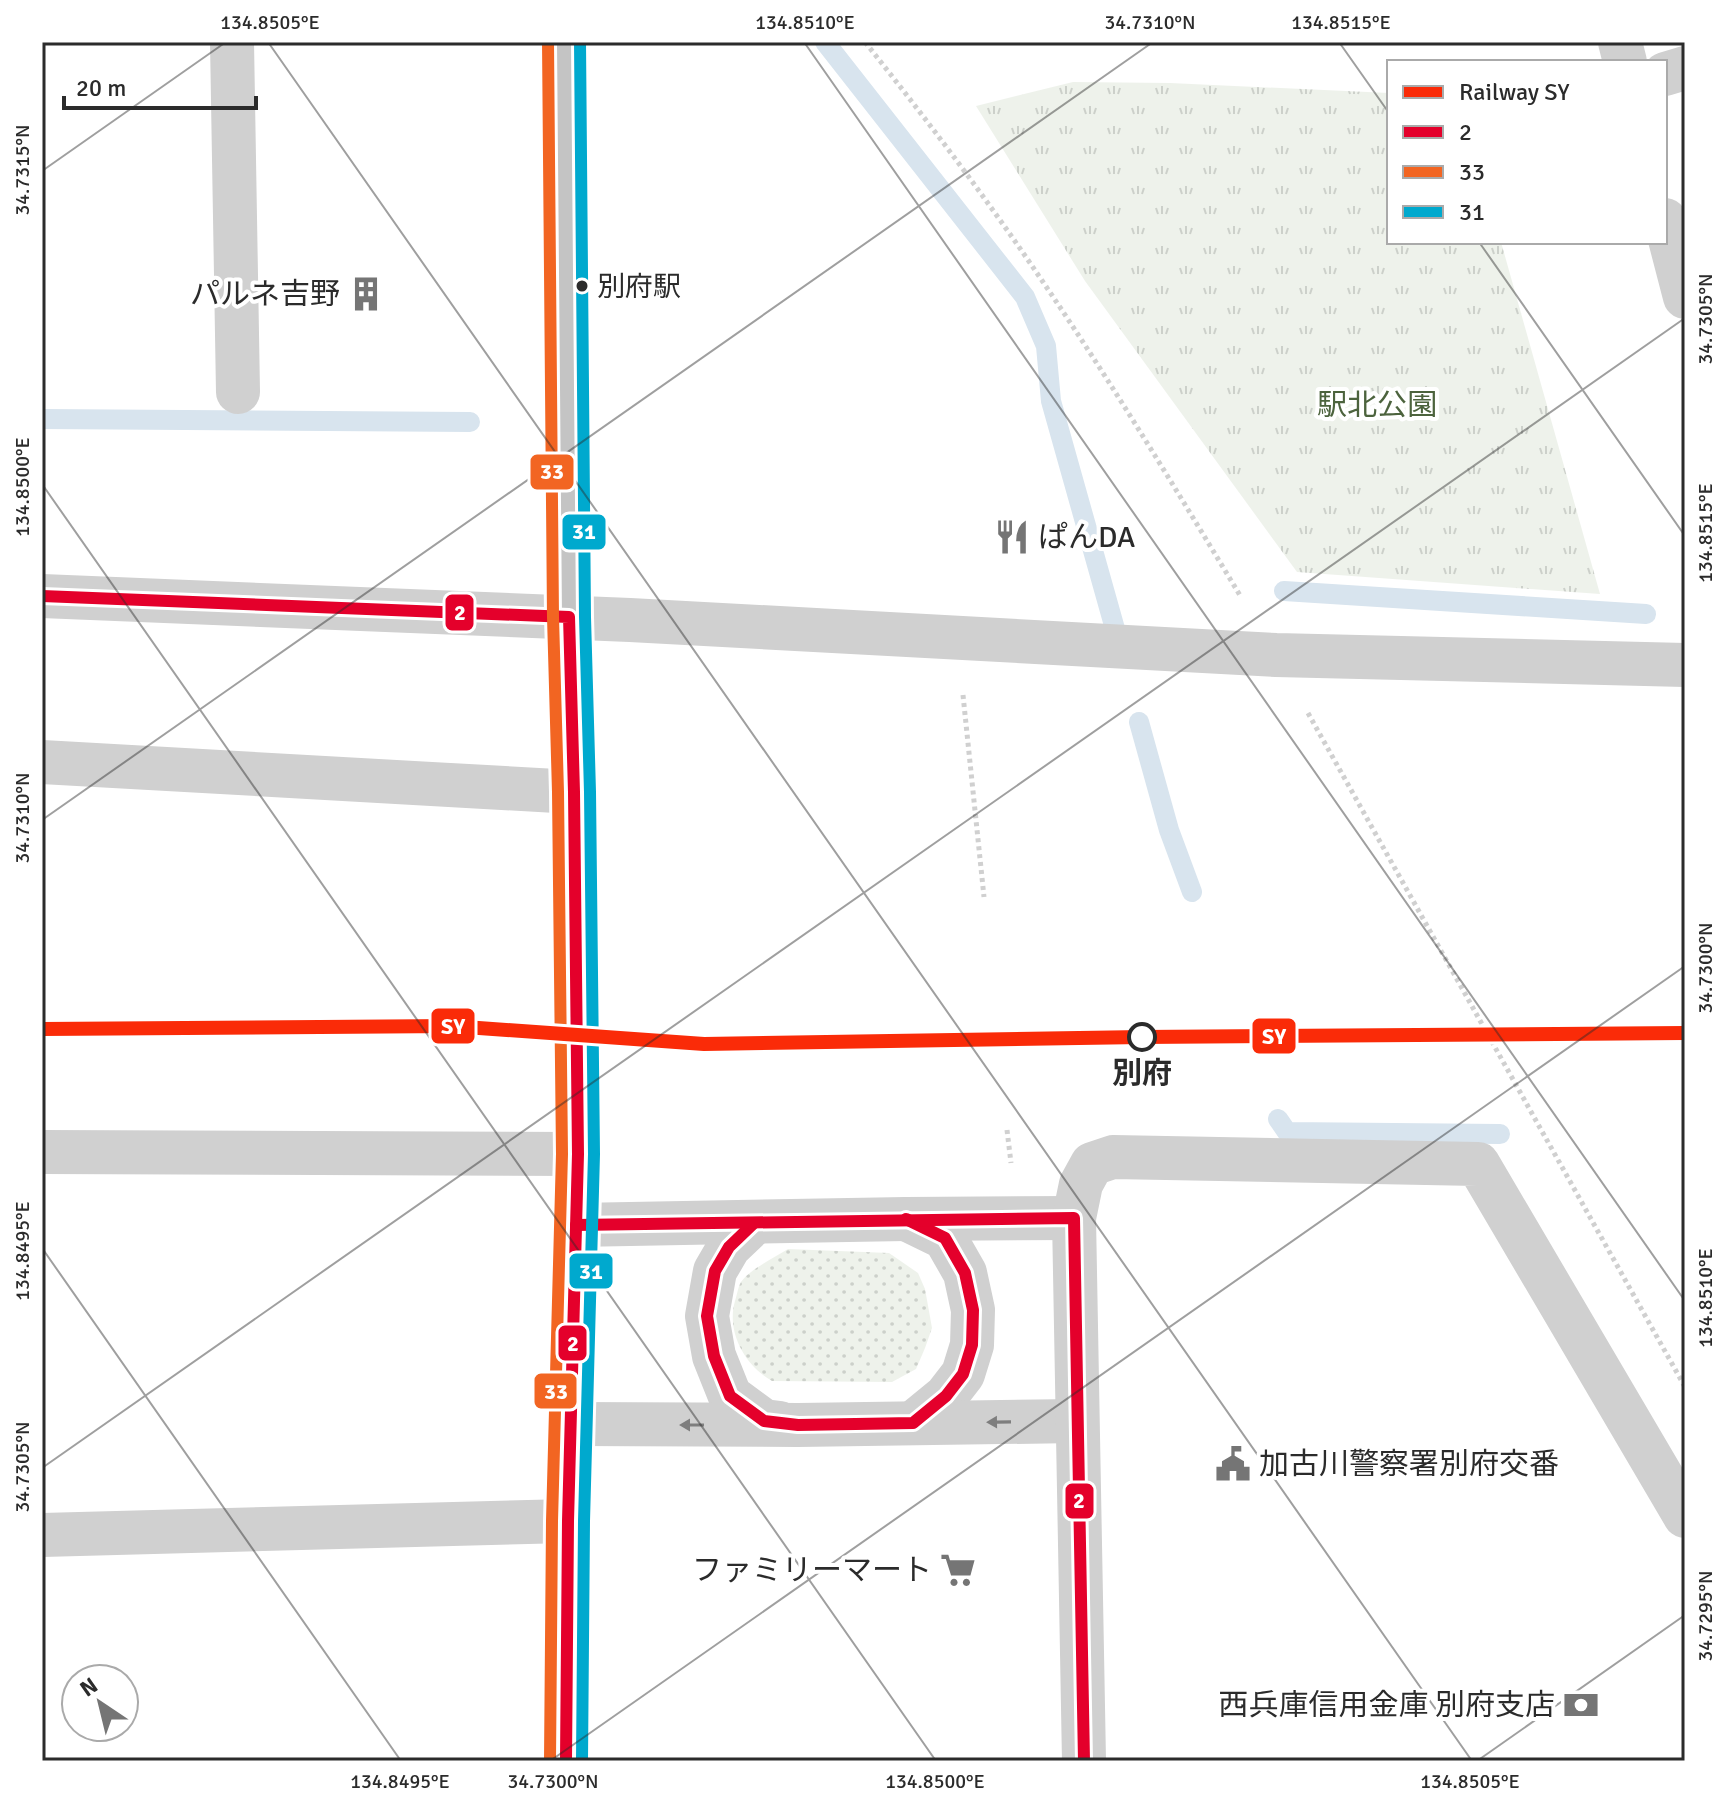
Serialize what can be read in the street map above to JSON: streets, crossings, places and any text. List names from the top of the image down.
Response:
{
  "parks": ["駅北公園"],
  "places": {
    "other": ["別府駅", "別府"],
    "building": ["パルネ吉野"],
    "restaurant": ["ぱんDA"],
    "public building": ["加古川警察署別府交番"],
    "supermarket": ["ファミリーマート"],
    "bank": ["西兵庫信用金庫 別府支店"]
  },
  "lines": [
    "transit line 33",
    "transit line 31",
    "transit line 2",
    "rail line SY"
  ],
  "legend": [
    "Railway SY",
    "2",
    "33",
    "31"
  ],
  "scale_bar": "20 m",
  "north": "top left",
  "coordinates": [
    "134.8505°E",
    "134.8510°E",
    "34.7310°N",
    "134.8515°E",
    "34.7315°N",
    "34.7305°N",
    "134.8500°E",
    "34.7300°N",
    "134.8495°E",
    "34.7295°N"
  ]
}
